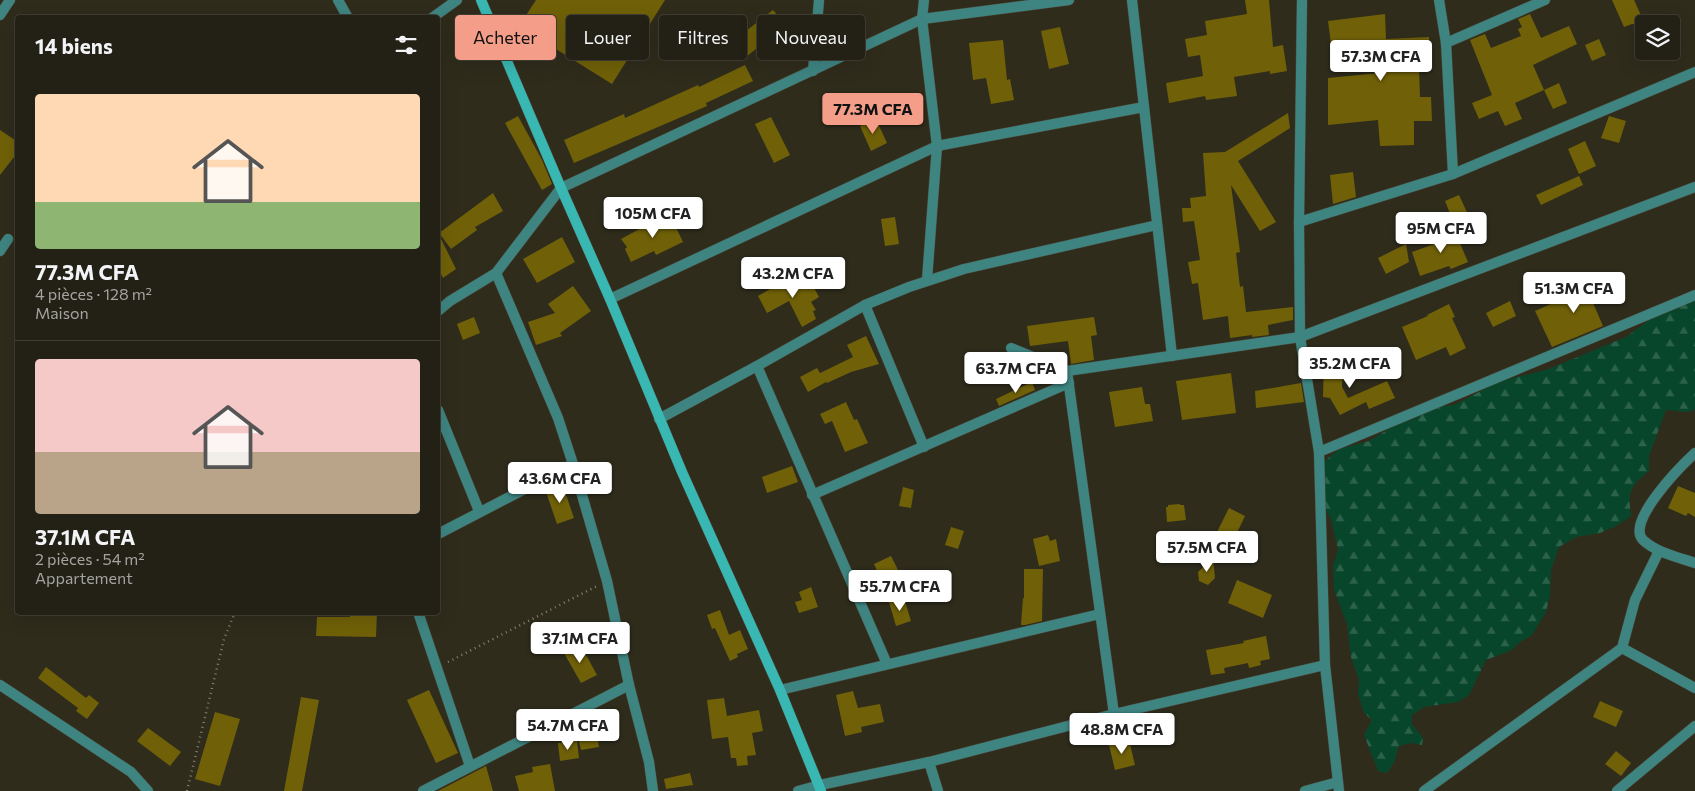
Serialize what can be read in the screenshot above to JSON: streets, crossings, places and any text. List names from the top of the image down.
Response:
{
  "page": {
    "chip": [
      "Acheter",
      "Louer",
      "Filtres",
      "Nouveau"
    ],
    "heading": "14 biens",
    "price": [
      "57.3M CFA",
      "77.3M CFA",
      "105M CFA",
      "95M CFA",
      "43.2M CFA",
      "51.3M CFA",
      "35.2M CFA",
      "63.7M CFA",
      "43.6M CFA",
      "57.5M CFA",
      "55.7M CFA",
      "37.1M CFA",
      "54.7M CFA",
      "48.8M CFA"
    ],
    "list": [
      {
        "name": "77.3M CFA",
        "note": "4 pièces · 128 m² · Maison"
      },
      {
        "name": "37.1M CFA",
        "note": "2 pièces · 54 m² · Appartement"
      }
    ]
  }
}
